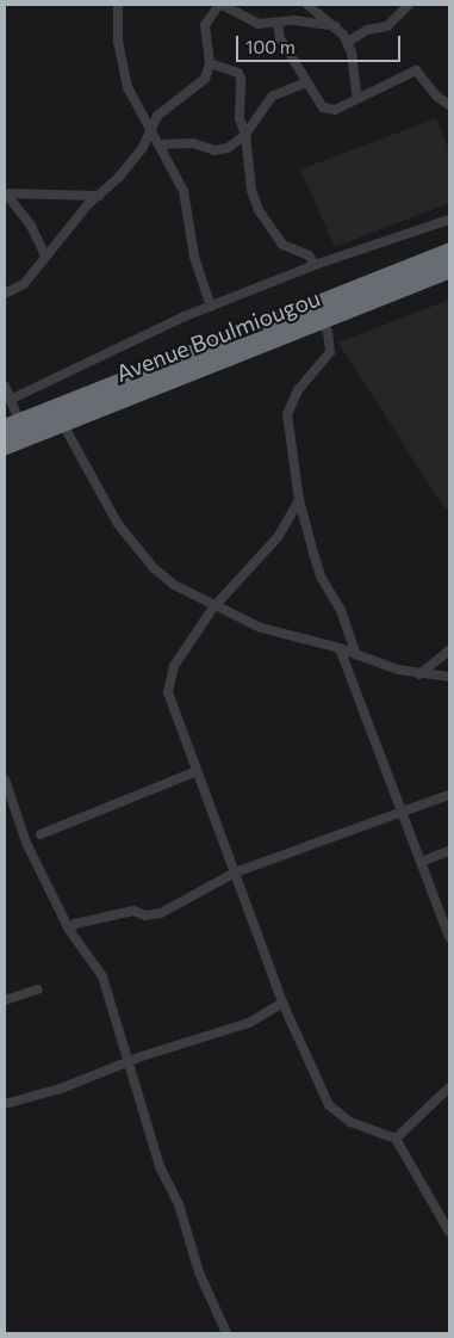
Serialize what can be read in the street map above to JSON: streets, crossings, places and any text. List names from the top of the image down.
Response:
{
  "streets": {
    "highway": ["Avenue Boulmiougou"]
  },
  "scale_bar": "100 m"
}
